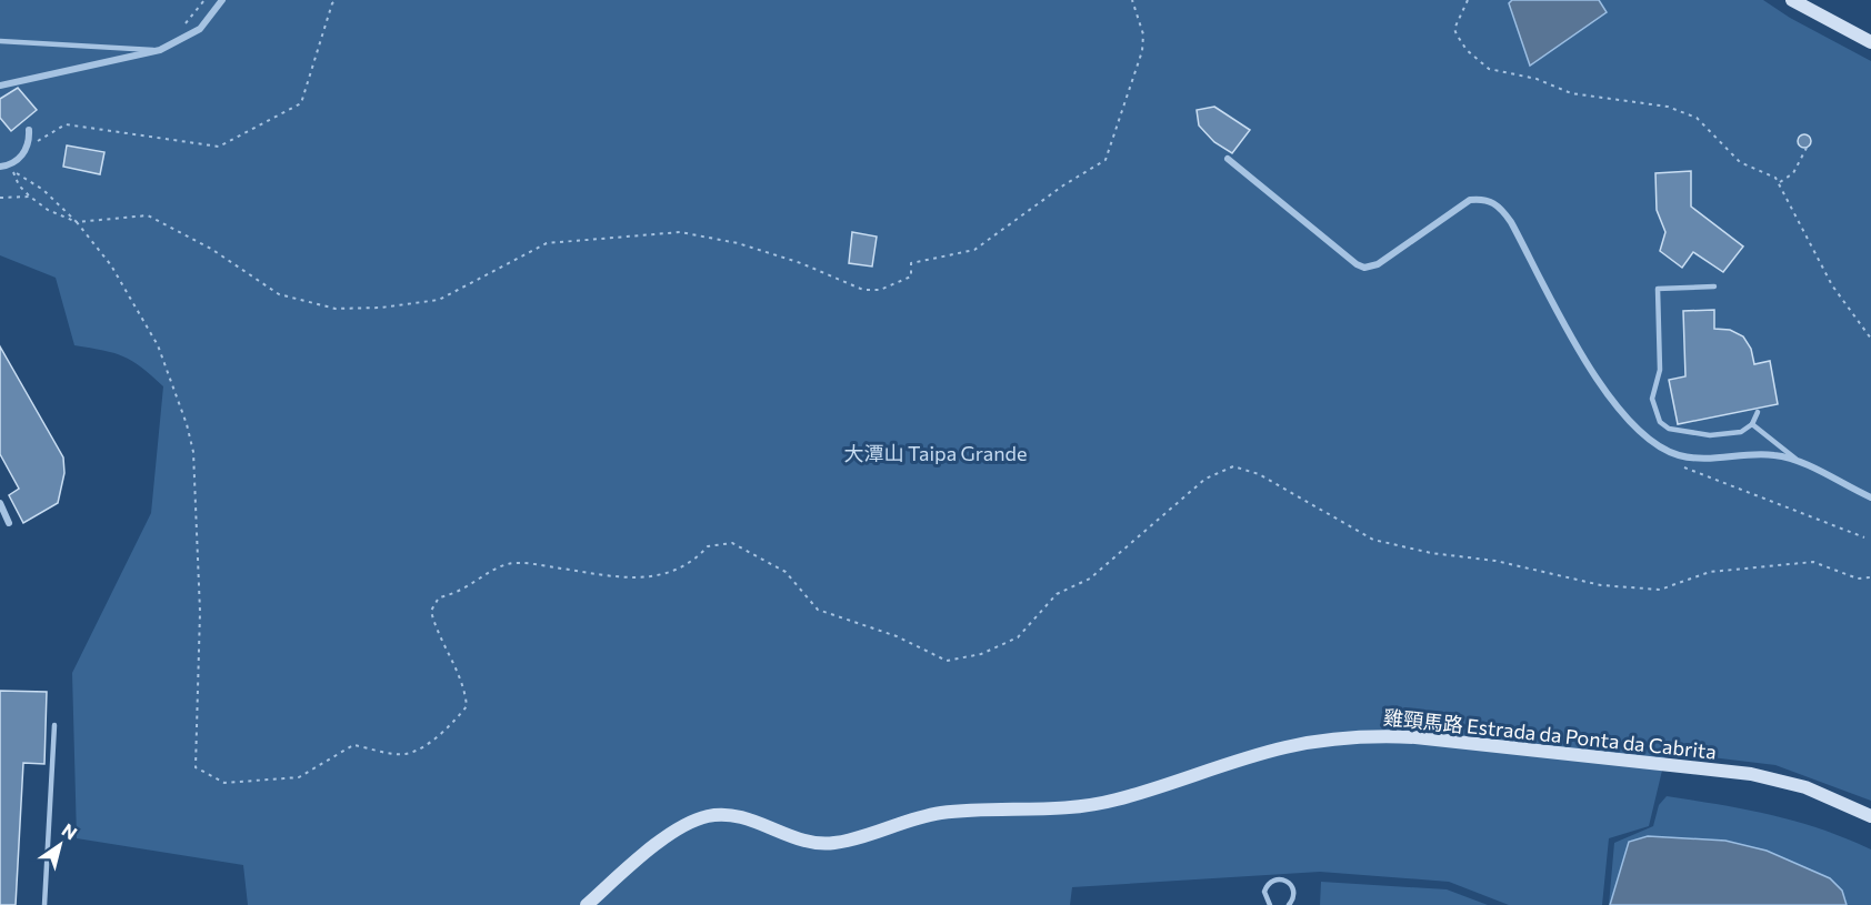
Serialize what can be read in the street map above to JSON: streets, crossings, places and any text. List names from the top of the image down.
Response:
{
  "streets": {
    "street": ["雞頸馬路 Estrada da Ponta da Cabrita"]
  },
  "parks": ["大潭山 Taipa Grande"],
  "north": "top right"
}
